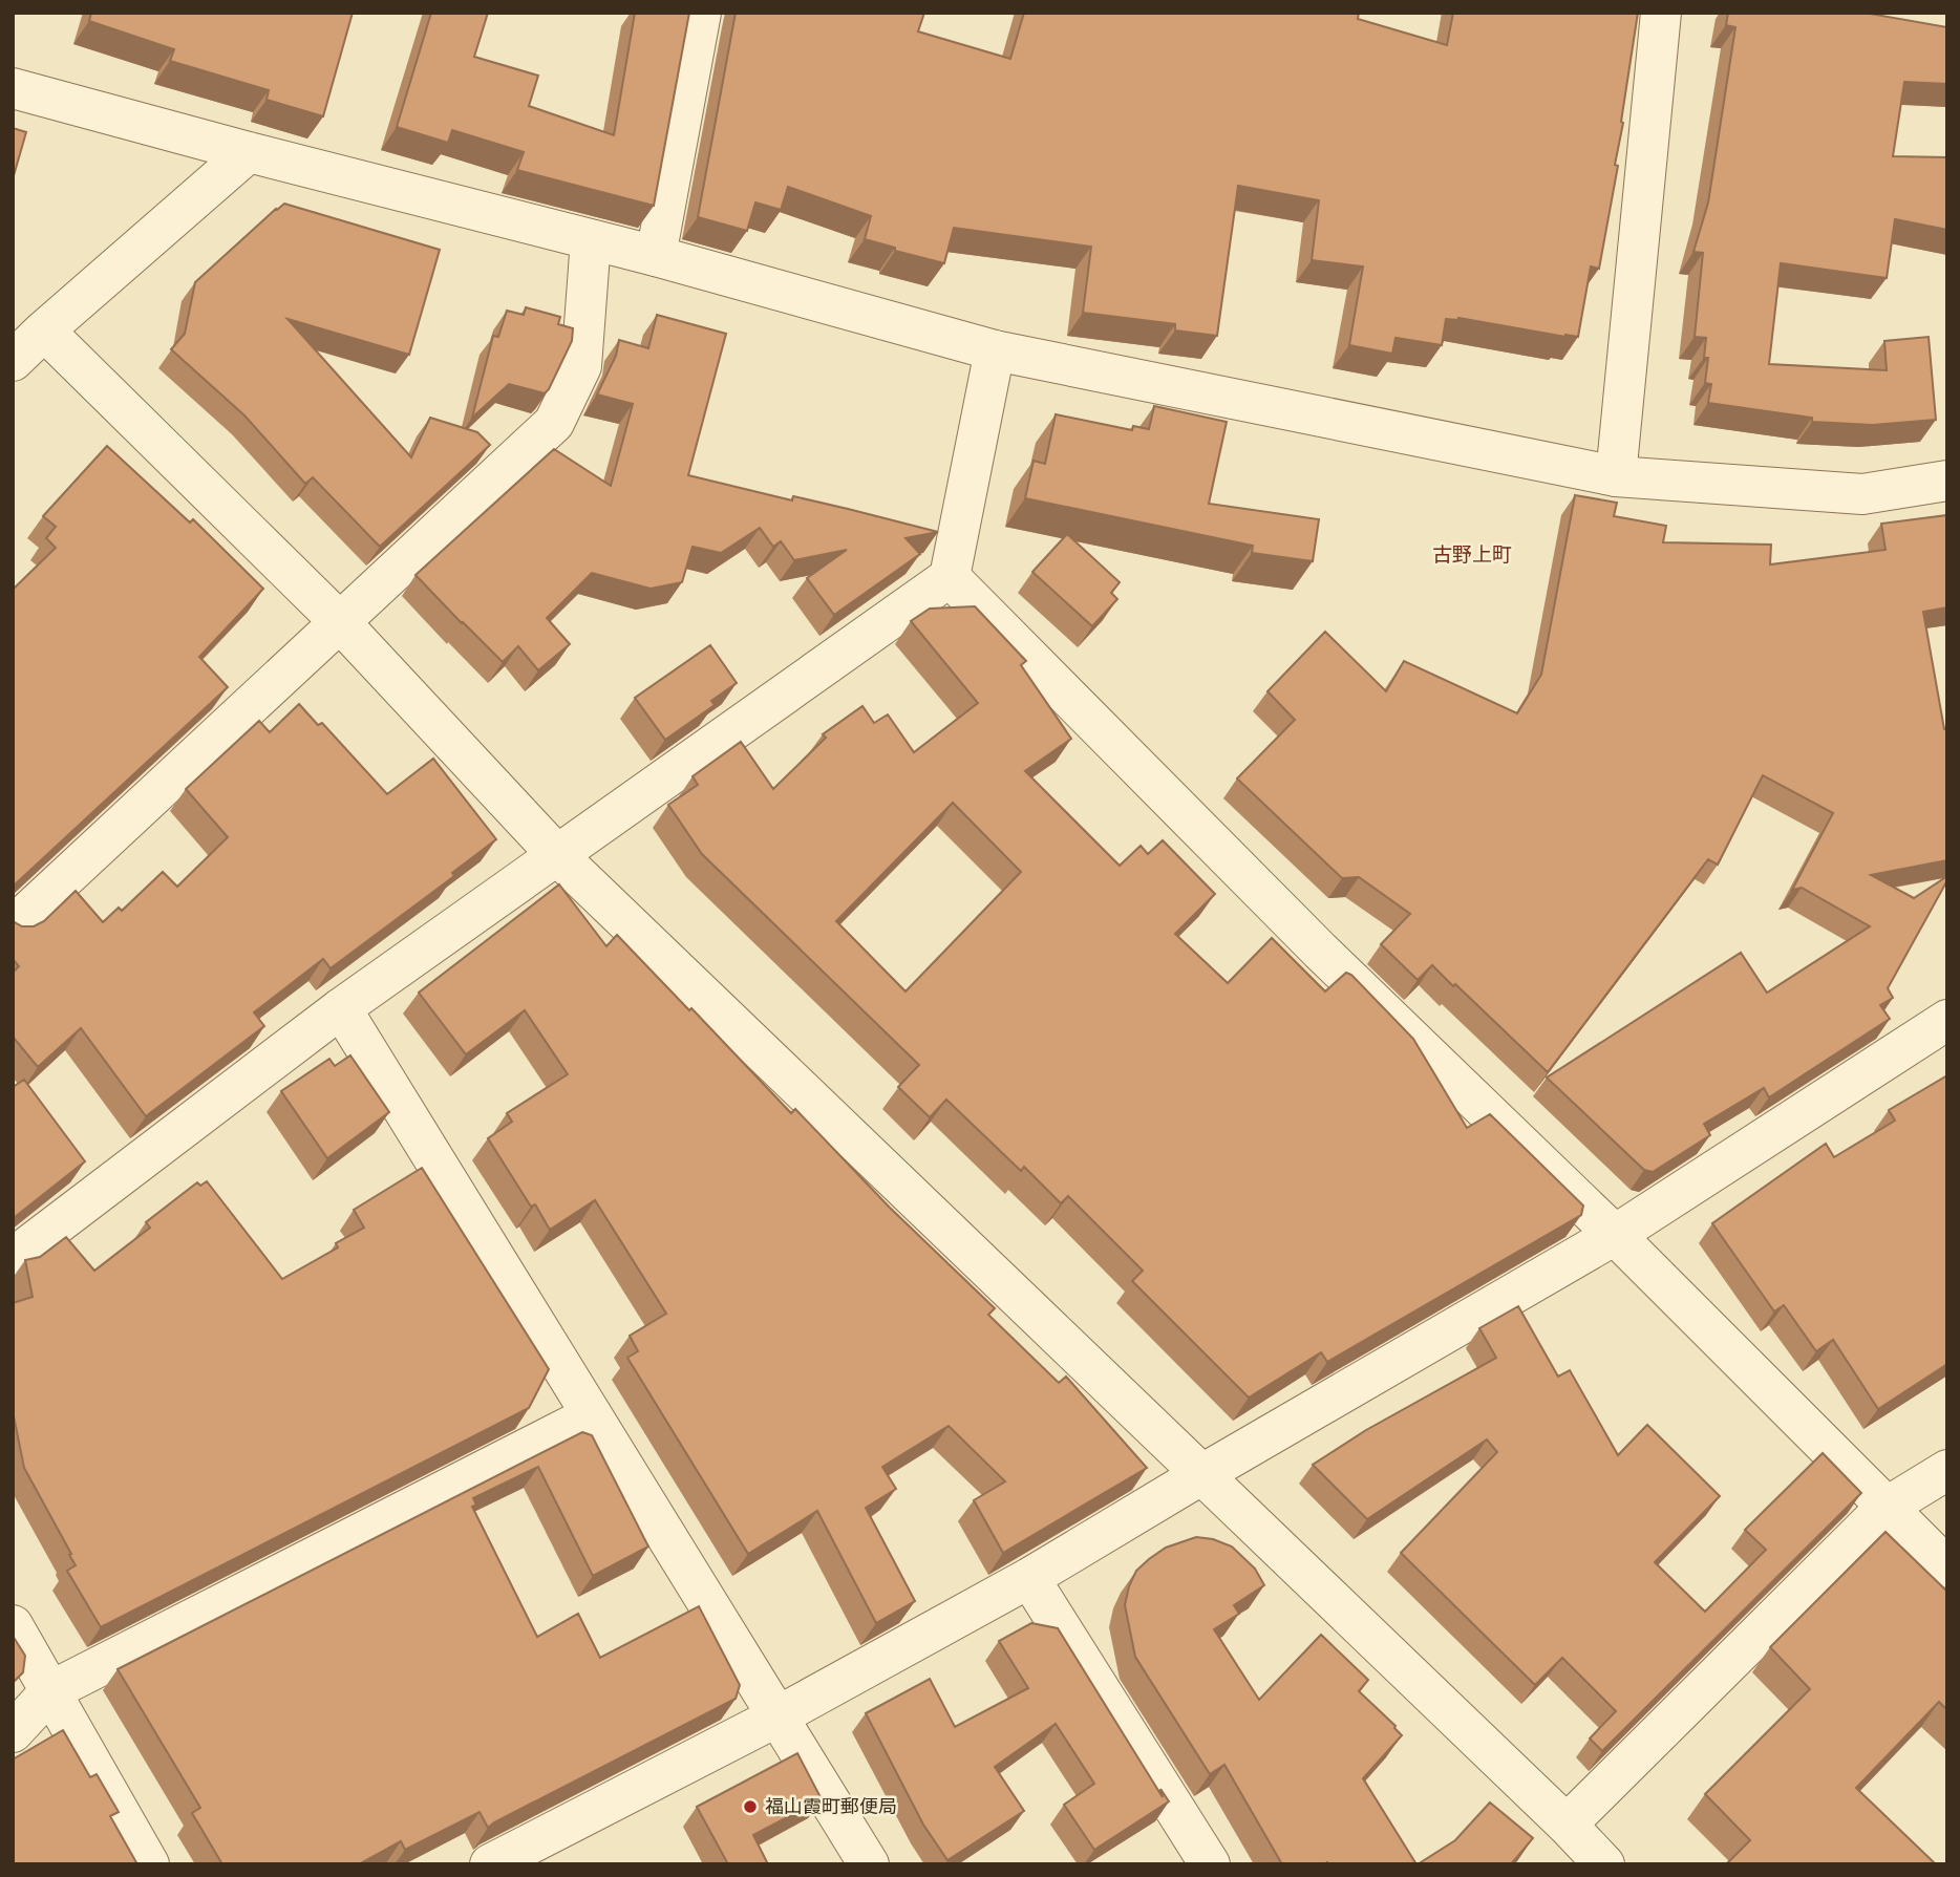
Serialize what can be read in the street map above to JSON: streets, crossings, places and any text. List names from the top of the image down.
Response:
{
  "districts": ["古野上町"],
  "places": ["福山霞町郵便局"]
}
